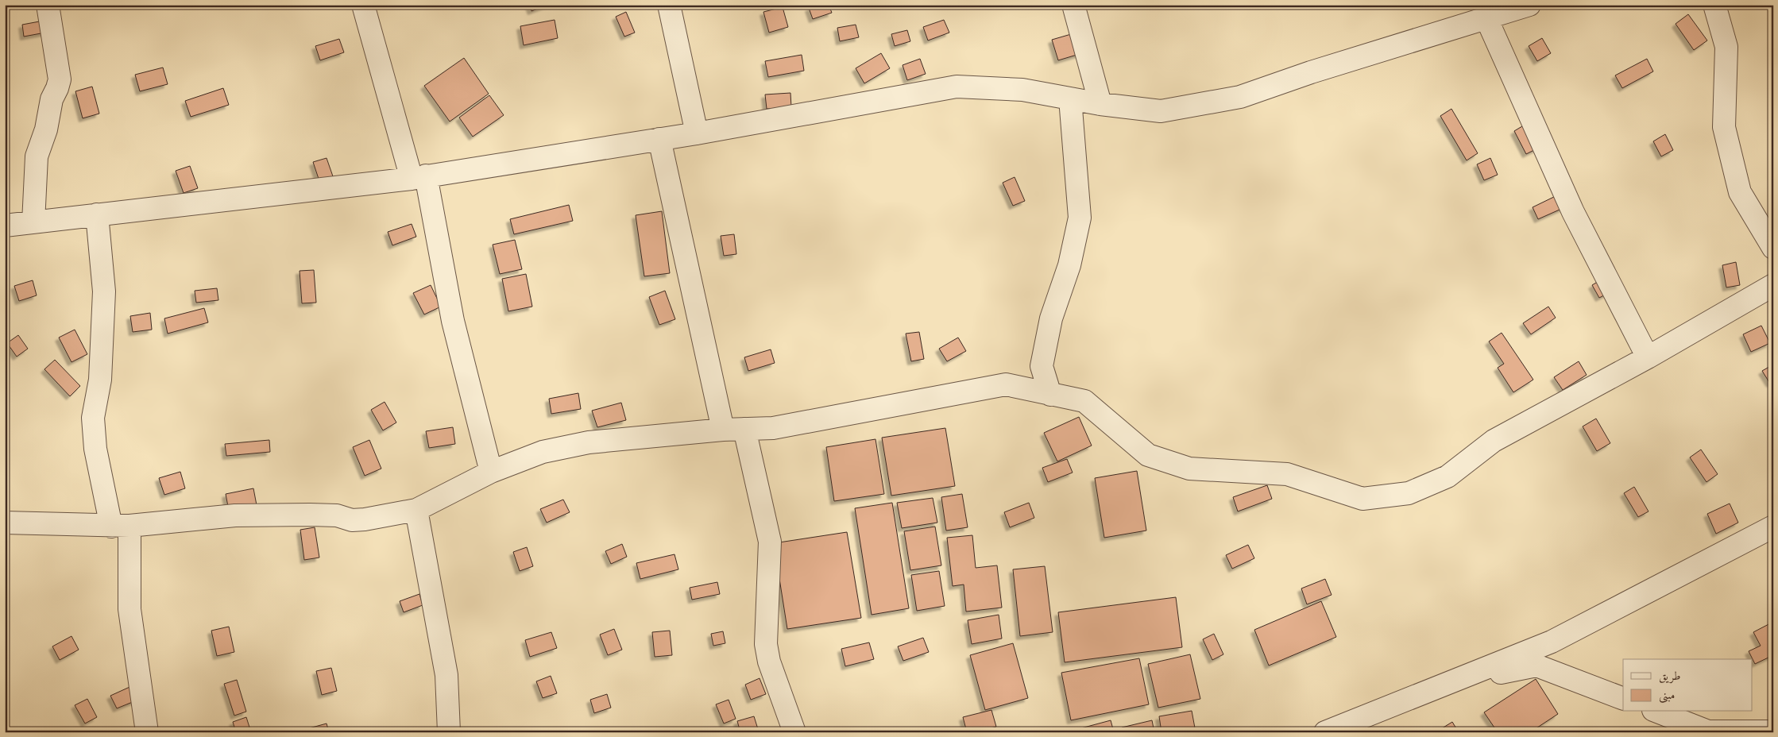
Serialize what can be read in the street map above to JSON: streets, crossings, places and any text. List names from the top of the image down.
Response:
{
  "legend": ["طريق", "مبنى"]
}
